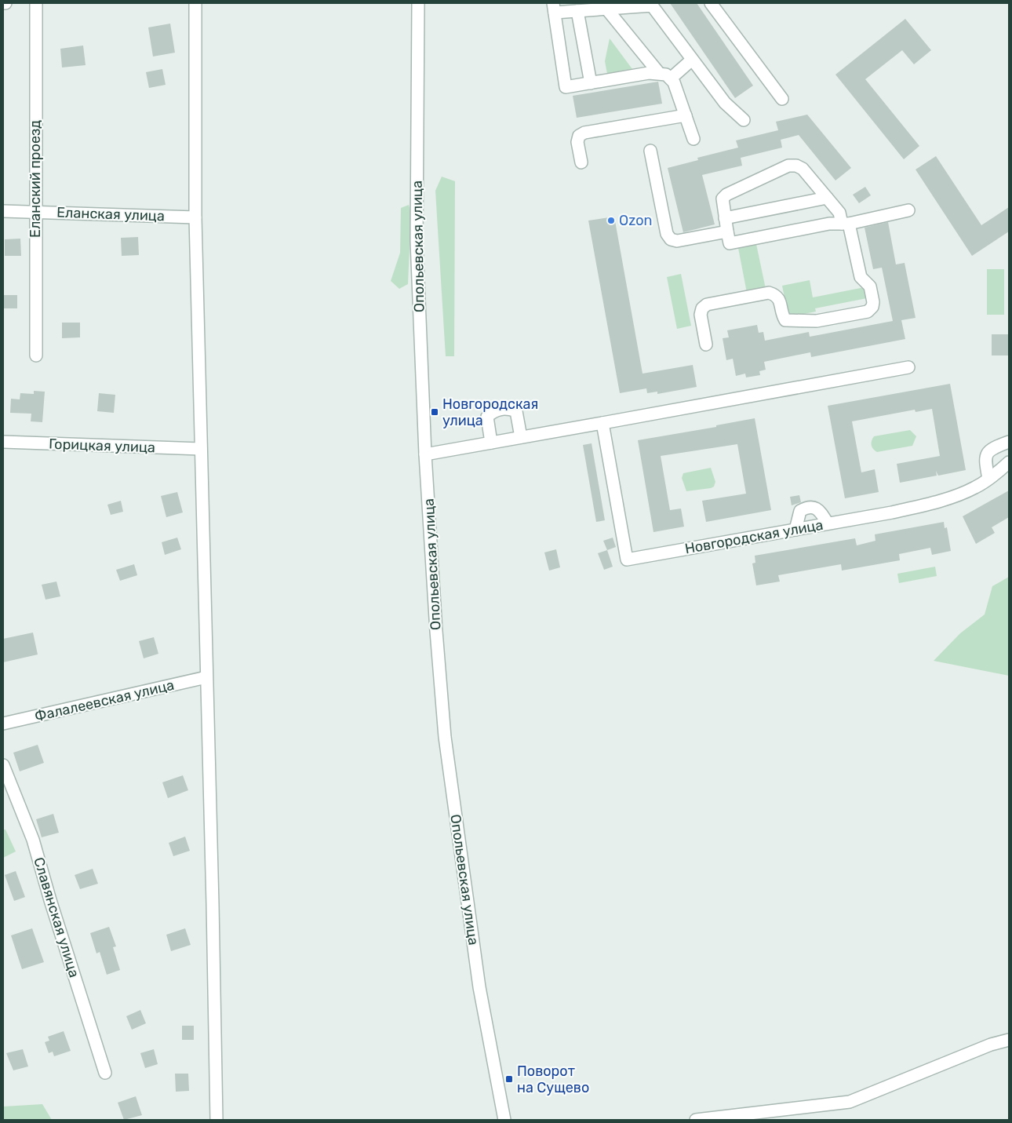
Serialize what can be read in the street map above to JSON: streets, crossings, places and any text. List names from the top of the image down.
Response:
{
  "streets": {
    "street": [
      "Еланский проезд",
      "Еланская улица",
      "Опольевская улица",
      "Горицкая улица",
      "Новгородская улица",
      "Фалалеевская улица",
      "Славянская улица"
    ]
  },
  "crossings": [
    ["Еланский проезд", "Еланская улица"]
  ],
  "places": {
    "other": ["Ozon"],
    "transit": ["Новгородская улица", "Поворот на Сущево"]
  }
}
